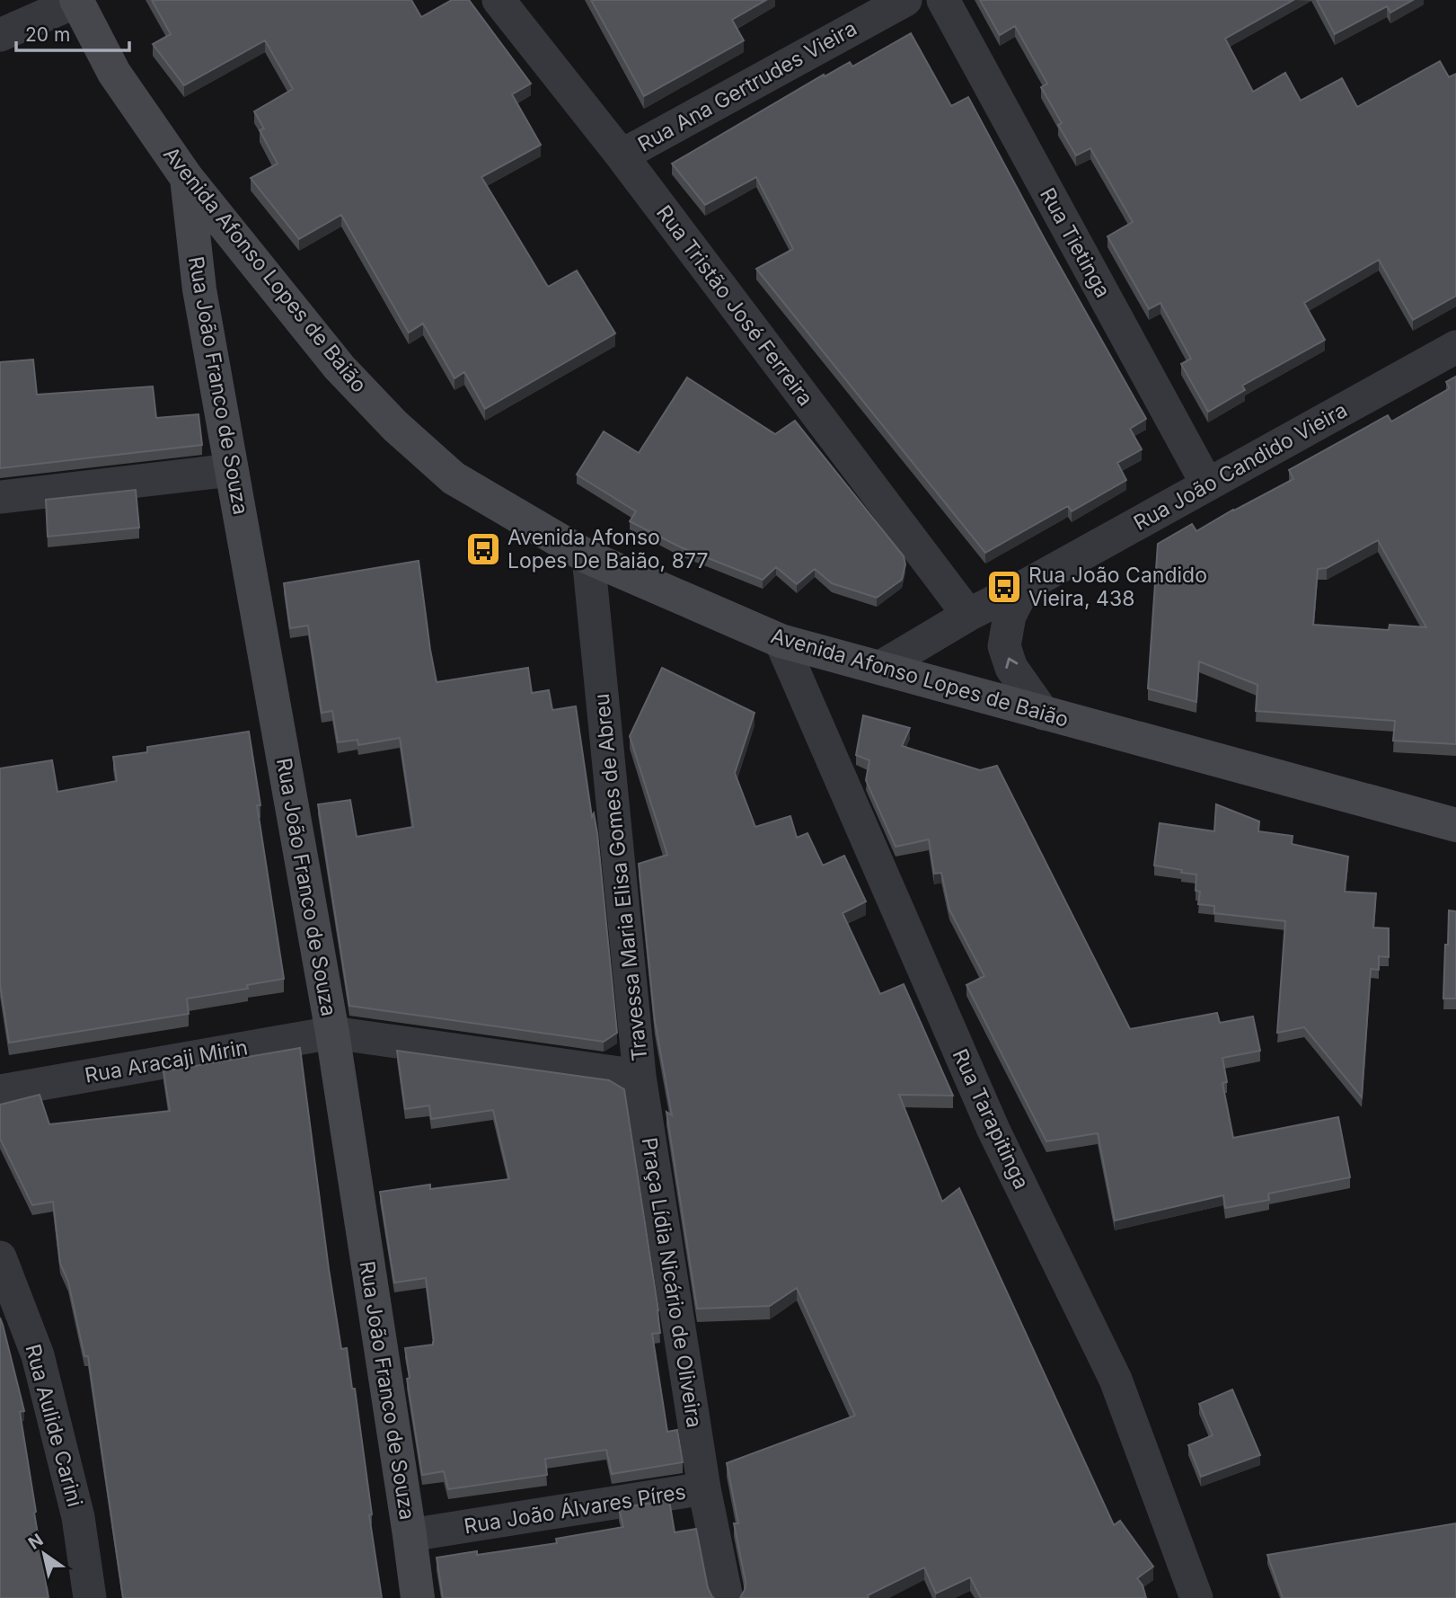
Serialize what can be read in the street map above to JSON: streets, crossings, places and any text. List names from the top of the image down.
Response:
{
  "streets": {
    "street": [
      "Rua Ana Gertrudes Vieira",
      "Rua Tietinga",
      "Avenida Afonso Lopes de Baião",
      "Rua Tristão José Ferreira",
      "Rua João Franco de Souza",
      "Rua João Candido Vieira",
      "Travessa Maria Elisa Gomes de Abreu",
      "Rua Aracaji Mirin",
      "Rua Tarapitinga",
      "Praça Lídia Nicário de Oliveira",
      "Rua Aulide Carini",
      "Rua João Álvares Píres"
    ]
  },
  "crossings": [
    ["Rua Ana Gertrudes Vieira", "Rua Tristão José Ferreira"],
    ["Rua Tietinga", "Rua João Candido Vieira"],
    ["Avenida Afonso Lopes de Baião", "Rua João Franco de Souza"],
    ["Avenida Afonso Lopes de Baião", "Rua João Candido Vieira"],
    ["Avenida Afonso Lopes de Baião", "Travessa Maria Elisa Gomes de Abreu"],
    ["Avenida Afonso Lopes de Baião", "Rua Tarapitinga"],
    ["Rua Tristão José Ferreira", "Rua João Candido Vieira"],
    ["Rua João Franco de Souza", "Travessa Maria Elisa Gomes de Abreu"],
    ["Rua João Franco de Souza", "Rua Aracaji Mirin"],
    ["Rua João Franco de Souza", "Rua João Álvares Píres"],
    ["Travessa Maria Elisa Gomes de Abreu", "Rua Aracaji Mirin"],
    ["Travessa Maria Elisa Gomes de Abreu", "Praça Lídia Nicário de Oliveira"],
    ["Praça Lídia Nicário de Oliveira", "Rua João Álvares Píres"]
  ],
  "places": {
    "bus stop": ["Avenida Afonso Lopes De Baião, 877", "Rua João Candido Vieira, 438"]
  },
  "scale_bar": "20 m",
  "north": "top left"
}
